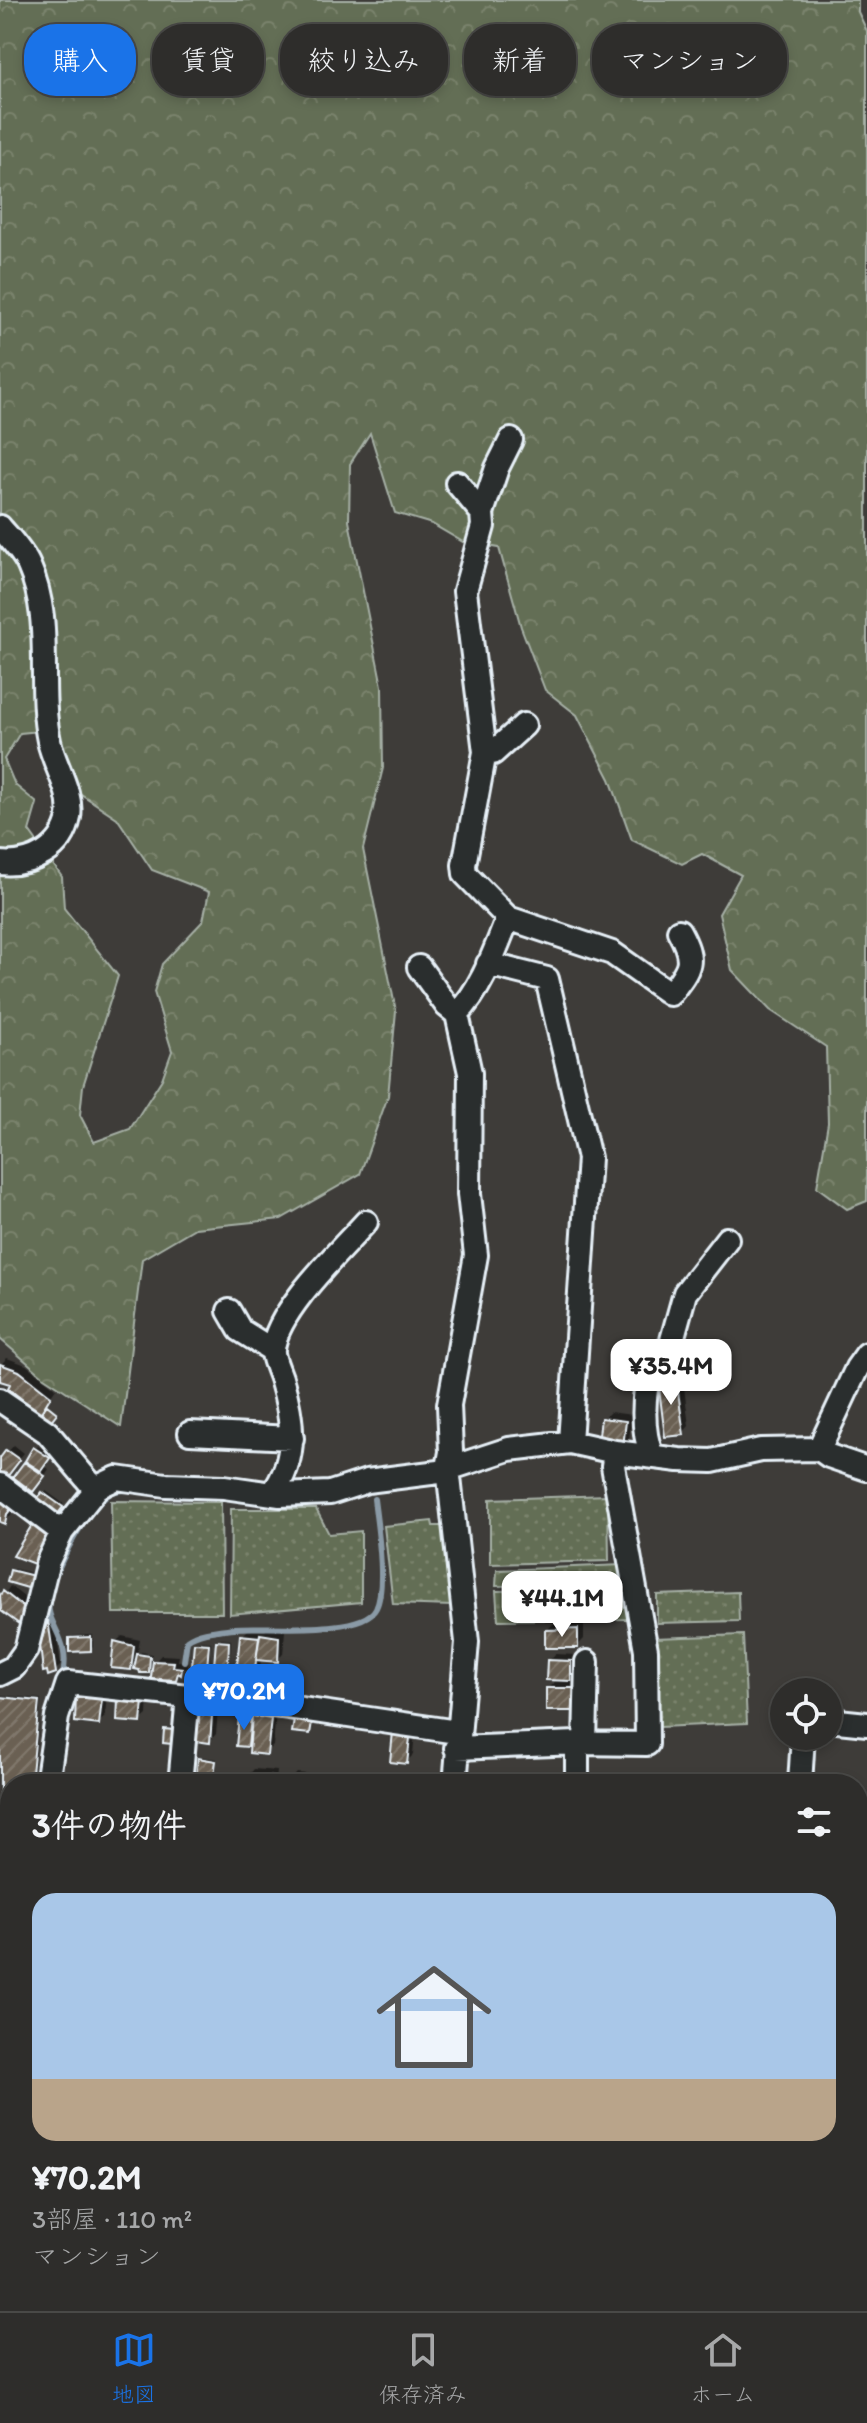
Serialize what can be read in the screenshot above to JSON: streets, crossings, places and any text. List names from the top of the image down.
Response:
{
  "page": {
    "chip": [
      "購入",
      "賃貸",
      "絞り込み",
      "新着",
      "マンション"
    ],
    "price": ["¥35.4M", "¥44.1M", "¥70.2M"],
    "heading": "3件の物件",
    "list": [
      {
        "name": "¥70.2M",
        "note": "3部屋 · 110 m² · マンション"
      }
    ],
    "tabs": ["地図", "保存済み", "ホーム"]
  }
}
